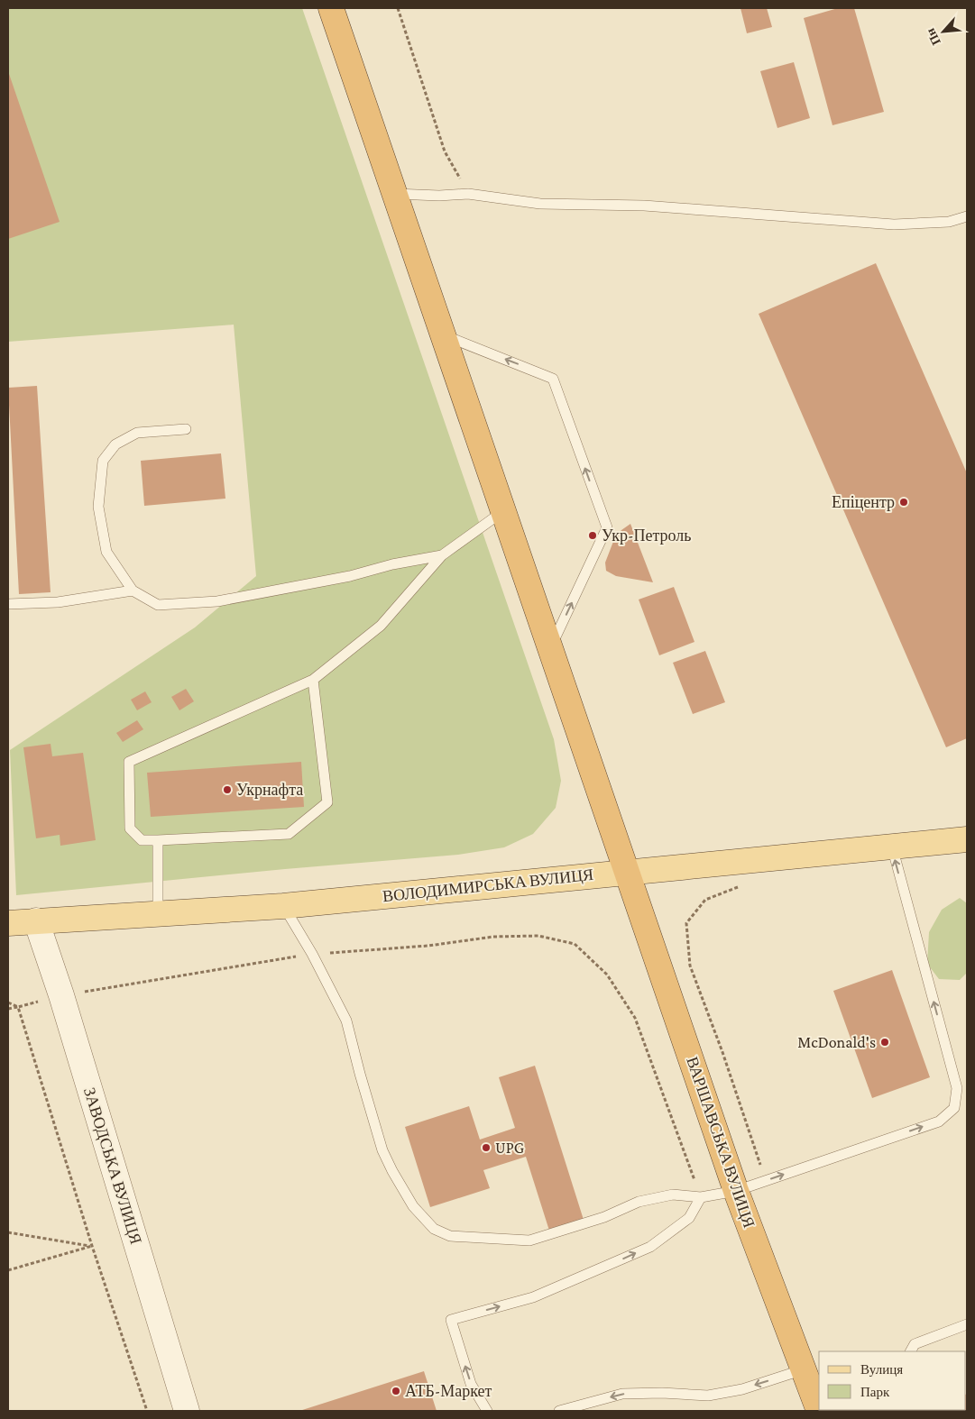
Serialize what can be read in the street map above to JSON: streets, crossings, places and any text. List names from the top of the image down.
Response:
{
  "streets": {
    "highway": ["ВАРШАВСЬКА ВУЛИЦЯ"],
    "main road": ["ВОЛОДИМИРСЬКА ВУЛИЦЯ"],
    "street": ["ЗАВОДСЬКА ВУЛИЦЯ"]
  },
  "crossings": [
    ["ВОЛОДИМИРСЬКА ВУЛИЦЯ", "ВАРШАВСЬКА ВУЛИЦЯ"],
    ["ВОЛОДИМИРСЬКА ВУЛИЦЯ", "ЗАВОДСЬКА ВУЛИЦЯ"]
  ],
  "places": [
    "Епіцентр",
    "Укр-Петроль",
    "Укрнафта",
    "McDonald's",
    "UPG",
    "АТБ-Маркет"
  ],
  "legend": ["Вулиця", "Парк"],
  "north": "bottom left"
}
